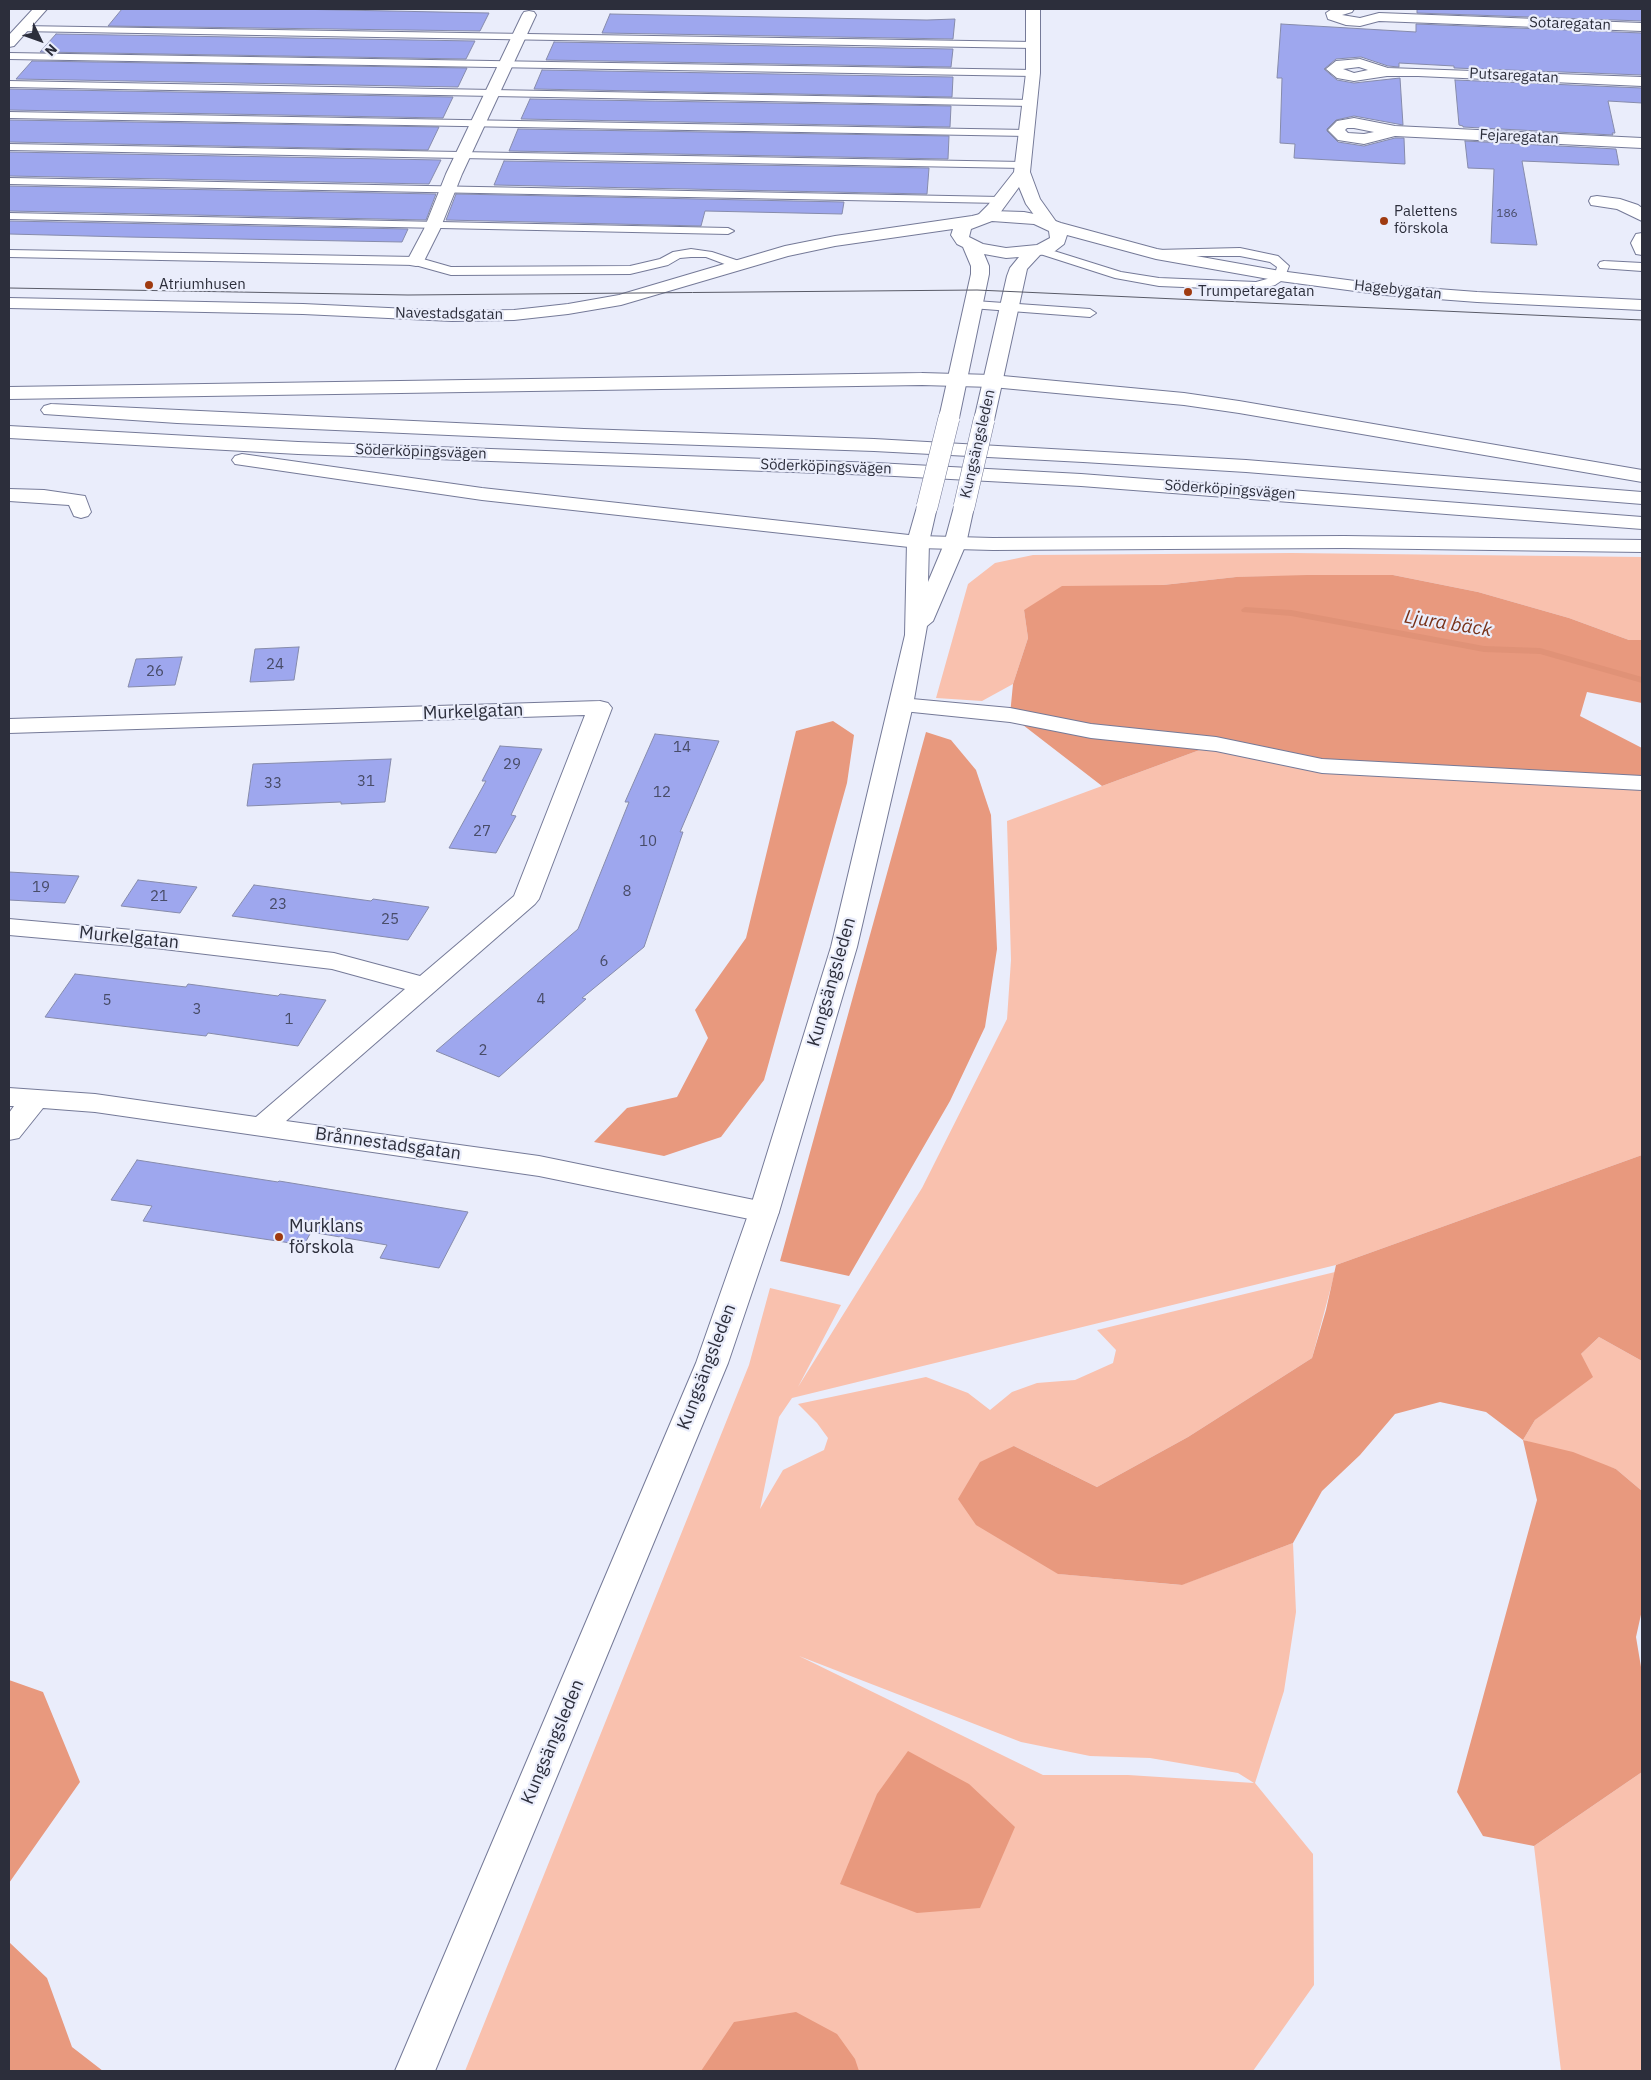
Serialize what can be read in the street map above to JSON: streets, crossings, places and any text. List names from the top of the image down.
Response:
{
  "streets": {
    "main road": [
      "Sotaregatan",
      "Putsaregatan",
      "Fejaregatan",
      "Hagebygatan",
      "Navestadsgatan",
      "Kungsängsleden",
      "Söderköpingsvägen",
      "Murkelgatan",
      "Brånnestadsgatan"
    ]
  },
  "crossings": [
    ["Hagebygatan", "Navestadsgatan"],
    ["Hagebygatan", "Kungsängsleden"],
    ["Navestadsgatan", "Kungsängsleden"],
    ["Kungsängsleden", "Brånnestadsgatan"],
    ["Murkelgatan", "Brånnestadsgatan"]
  ],
  "water": ["Ljura bäck"],
  "places": [
    "Palettens förskola",
    "Atriumhusen",
    "Trumpetaregatan",
    "Murklans förskola"
  ],
  "house_numbers": [
    "186",
    "24",
    "26",
    "14",
    "29",
    "31",
    "33",
    "12",
    "27",
    "10",
    "19",
    "8",
    "21",
    "23",
    "25",
    "6",
    "4",
    "5",
    "3",
    "1",
    "2"
  ],
  "north": "bottom right"
}
